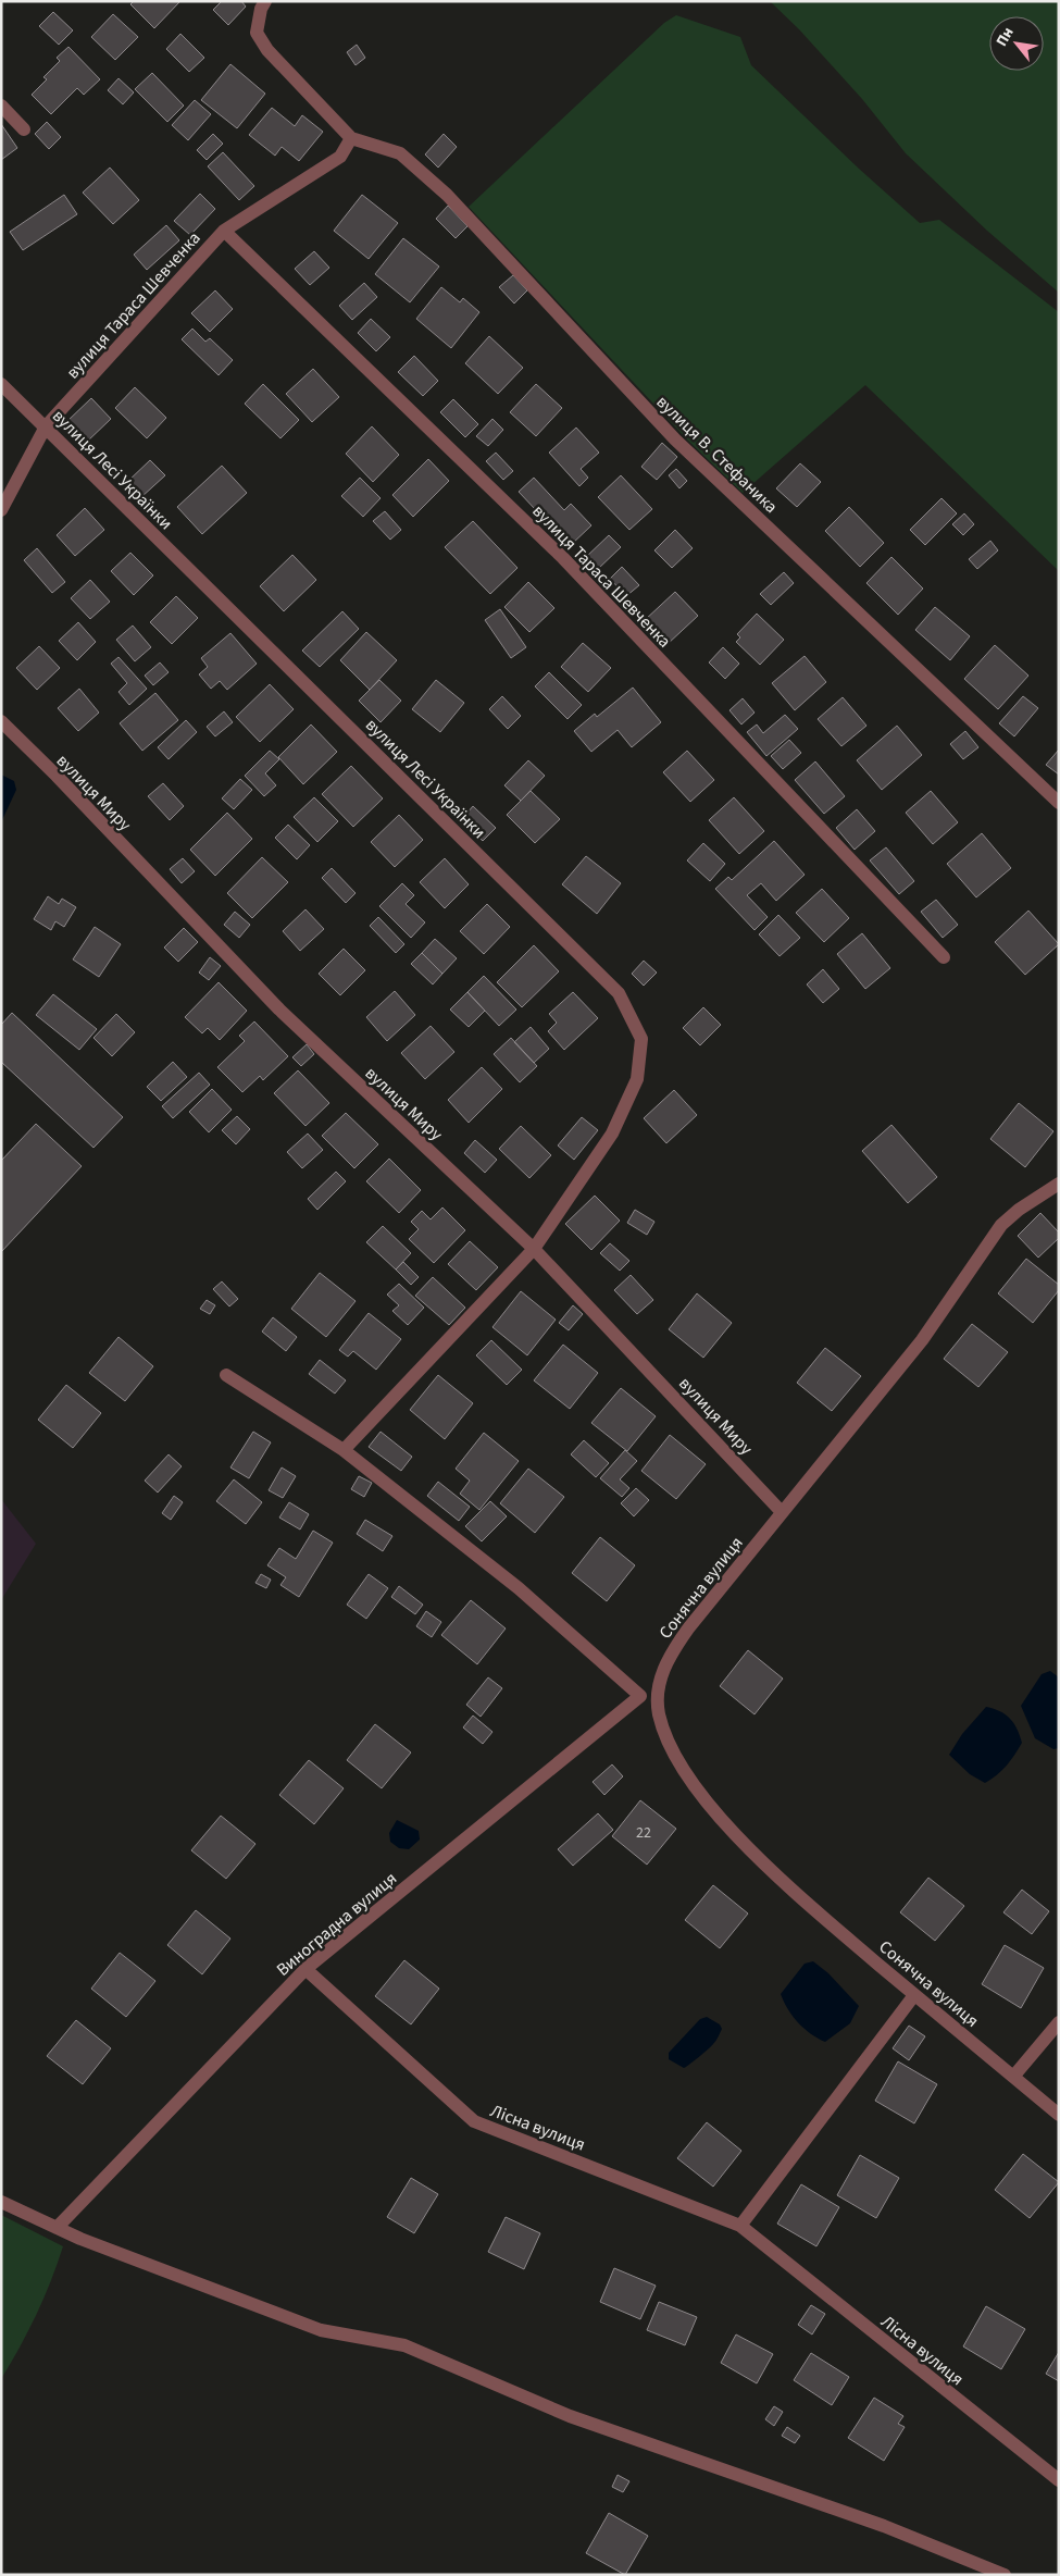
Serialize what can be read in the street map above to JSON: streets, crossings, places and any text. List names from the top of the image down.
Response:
{
  "streets": {
    "street": [
      "вулиця Тараса Шевченка",
      "вулиця В. Стефаника",
      "вулиця Лесі Українки",
      "вулиця Миру",
      "Сонячна вулиця",
      "Виноградна вулиця",
      "Лісна вулиця"
    ]
  },
  "crossings": [
    ["вулиця Тараса Шевченка", "вулиця В. Стефаника"],
    ["вулиця Тараса Шевченка", "вулиця Лесі Українки"],
    ["вулиця Лесі Українки", "вулиця Миру"],
    ["вулиця Миру", "Сонячна вулиця"],
    ["Виноградна вулиця", "Лісна вулиця"]
  ],
  "house_numbers": ["22"],
  "north": "top left"
}
